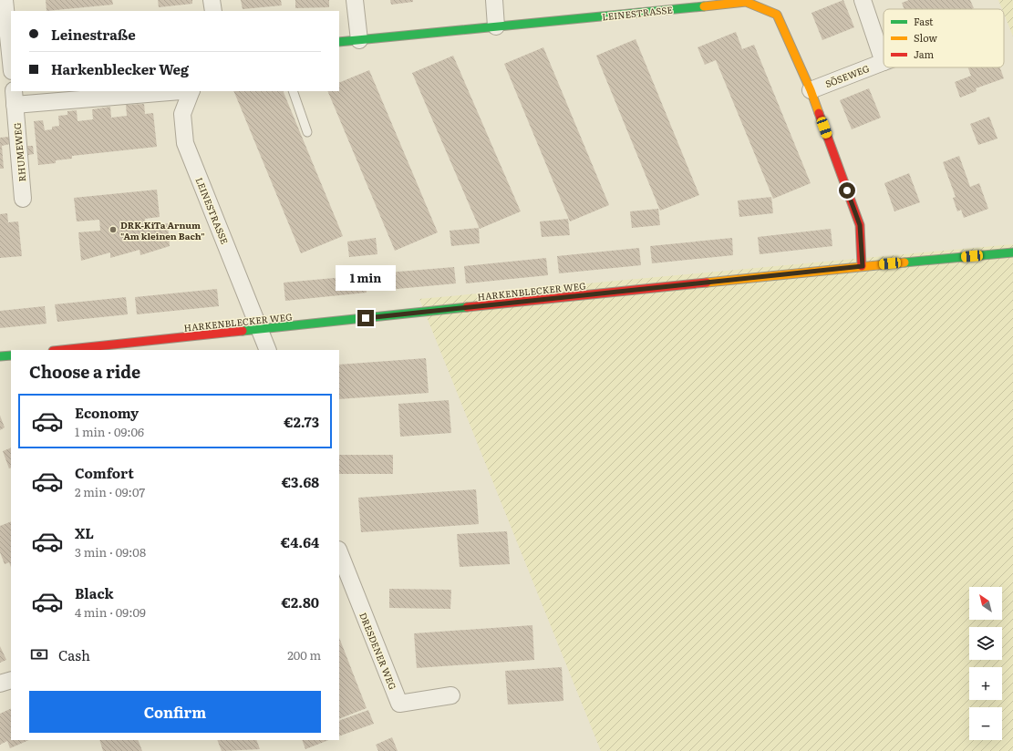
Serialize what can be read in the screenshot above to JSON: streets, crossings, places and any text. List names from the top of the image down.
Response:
{
  "streets": {
    "street": [
      "LEINESTRASSE",
      "SÖSEWEG",
      "RHUMEWEG",
      "HARKENBLECKER WEG",
      "DRESDENER WEG"
    ]
  },
  "crossings": [
    ["LEINESTRASSE", "SÖSEWEG"],
    ["LEINESTRASSE", "HARKENBLECKER WEG"]
  ],
  "places": ["DRK-KiTa Arnum \"Am kleinen Bach\""],
  "legend": ["Fast", "Slow", "Jam"],
  "north": "top left",
  "page": {
    "banner": ["Leinestraße", "Harkenblecker Weg"],
    "bubble": "1 min",
    "heading": "Choose a ride",
    "list": [
      {
        "name": "Economy",
        "note": "1 min · 09:06",
        "value": "€2.73"
      },
      {
        "name": "Comfort",
        "note": "2 min · 09:07",
        "value": "€3.68"
      },
      {
        "name": "XL",
        "note": "3 min · 09:08",
        "value": "€4.64"
      },
      {
        "name": "Black",
        "note": "4 min · 09:09",
        "value": "€2.80"
      }
    ],
    "map_buttons": ["+", "−"],
    "pay": ["Cash", "200 m"],
    "buttons": "Confirm"
  }
}
